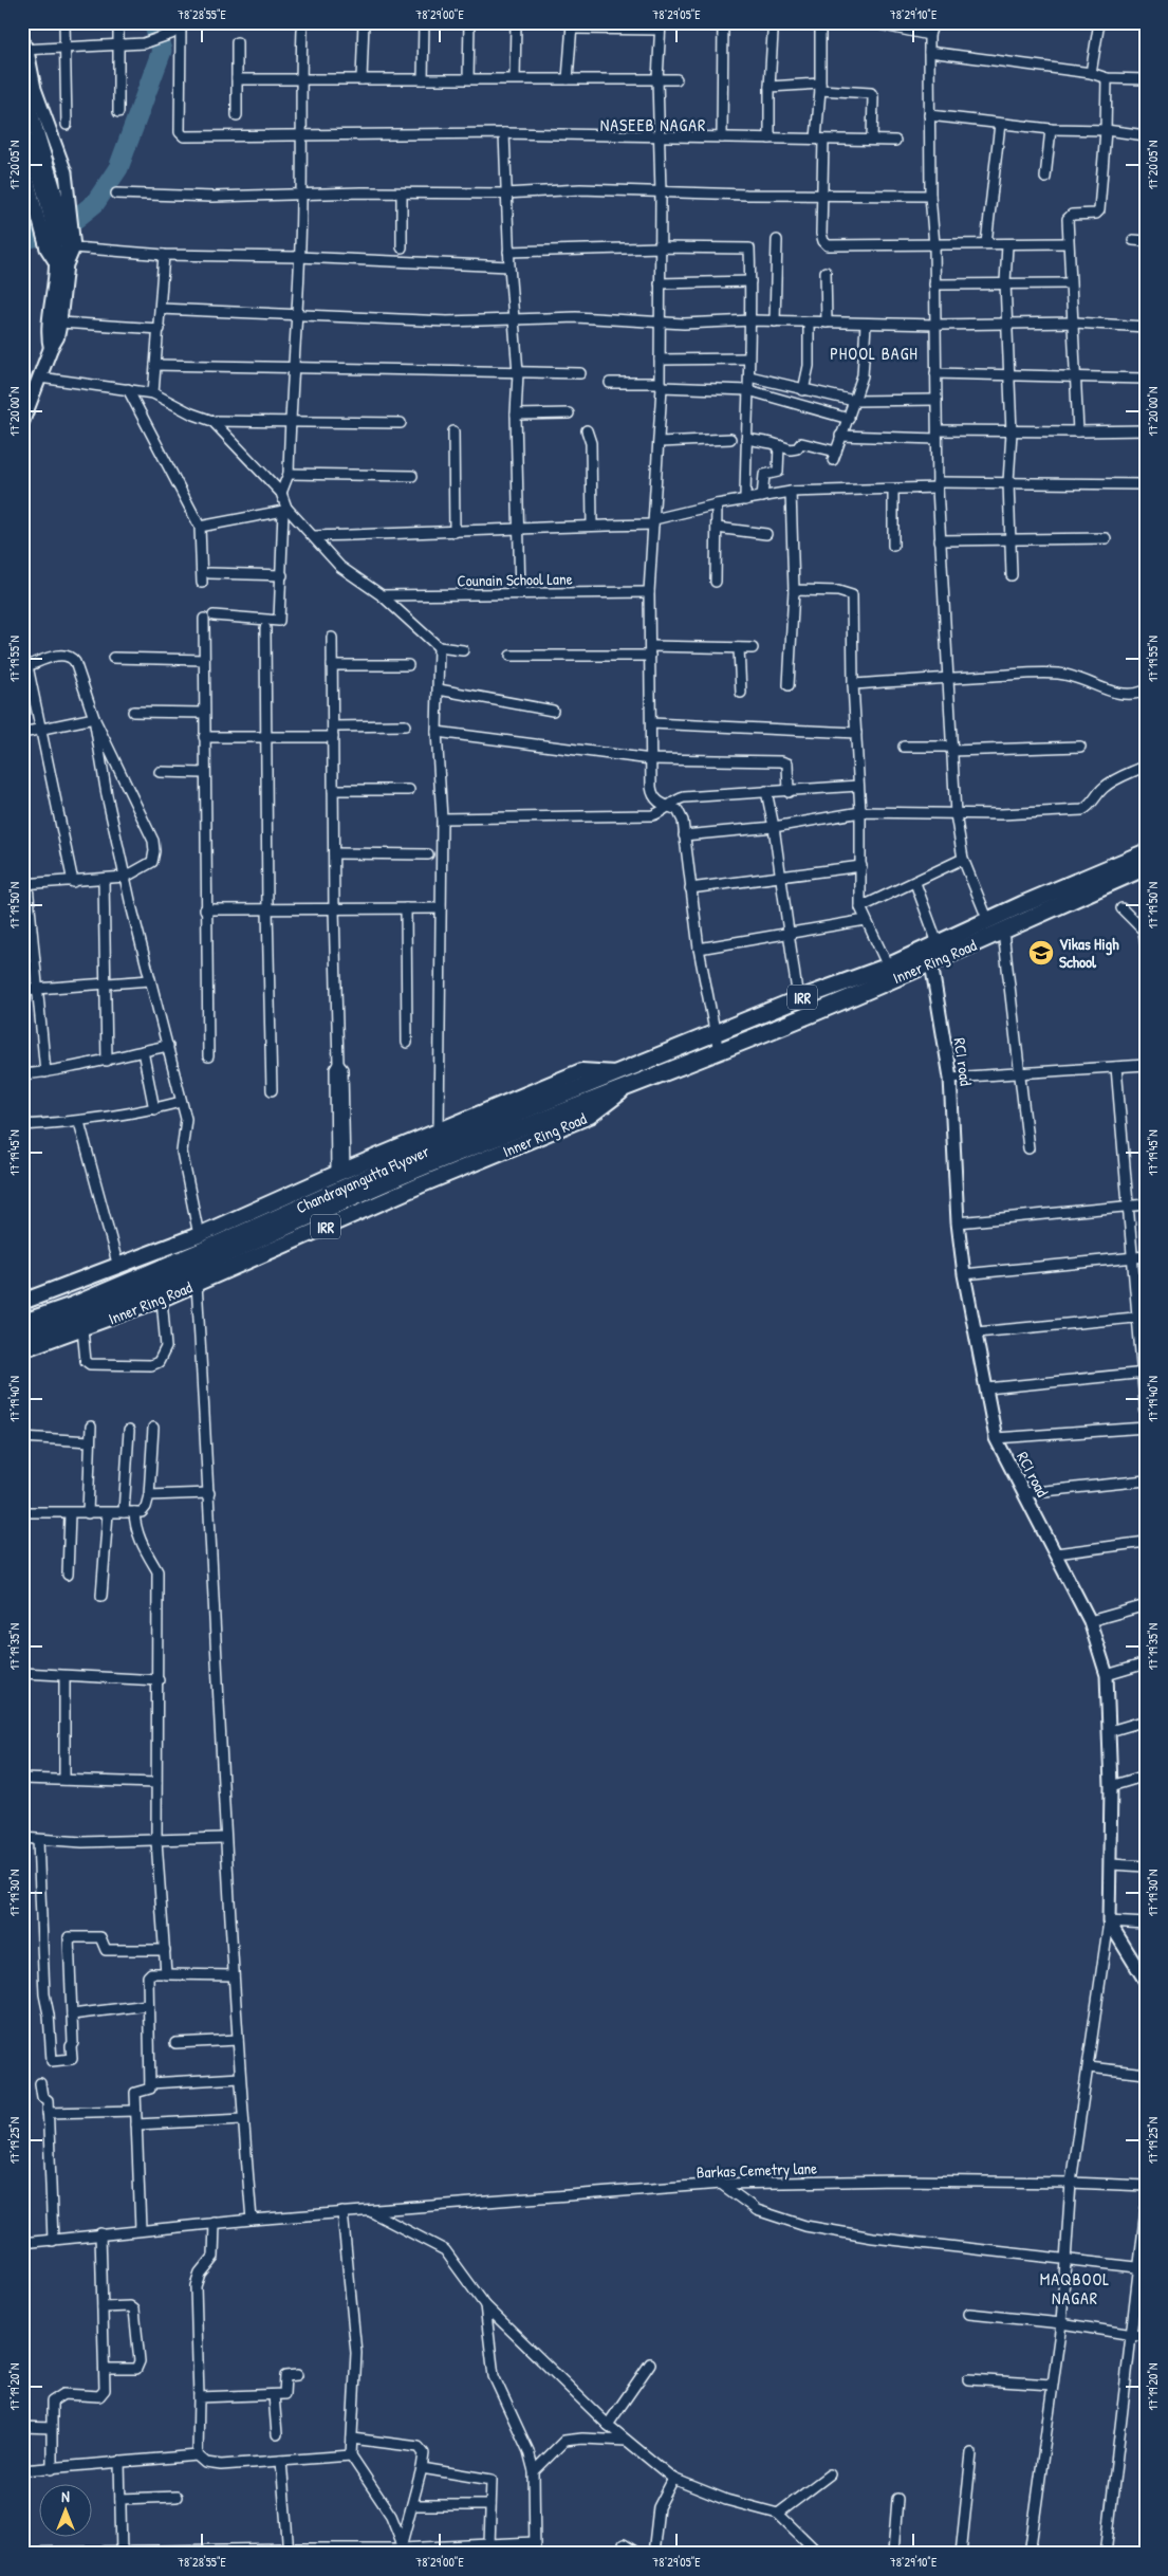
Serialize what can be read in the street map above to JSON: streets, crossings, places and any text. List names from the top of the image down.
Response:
{
  "streets": {
    "highway": ["Inner Ring Road", "IRR", "Chandrayangutta Flyover"],
    "street": ["Counain School Lane", "RCI road", "Barkas Cemetry lane"]
  },
  "crossings": [
    ["Inner Ring Road", "RCI road"],
    ["Inner Ring Road", "Chandrayangutta Flyover"]
  ],
  "districts": ["NASEEB NAGAR", "PHOOL BAGH", "MAQBOOL NAGAR"],
  "places": {
    "school or university": ["Vikas High School"]
  },
  "north": "top",
  "coordinates": [
    "78°28'55\"E",
    "78°29'00\"E",
    "78°29'05\"E",
    "78°29'10\"E",
    "17°20'05\"N",
    "17°20'00\"N",
    "17°19'55\"N",
    "17°19'50\"N",
    "17°19'45\"N",
    "17°19'40\"N",
    "17°19'35\"N",
    "17°19'30\"N",
    "17°19'25\"N",
    "17°19'20\"N"
  ]
}
